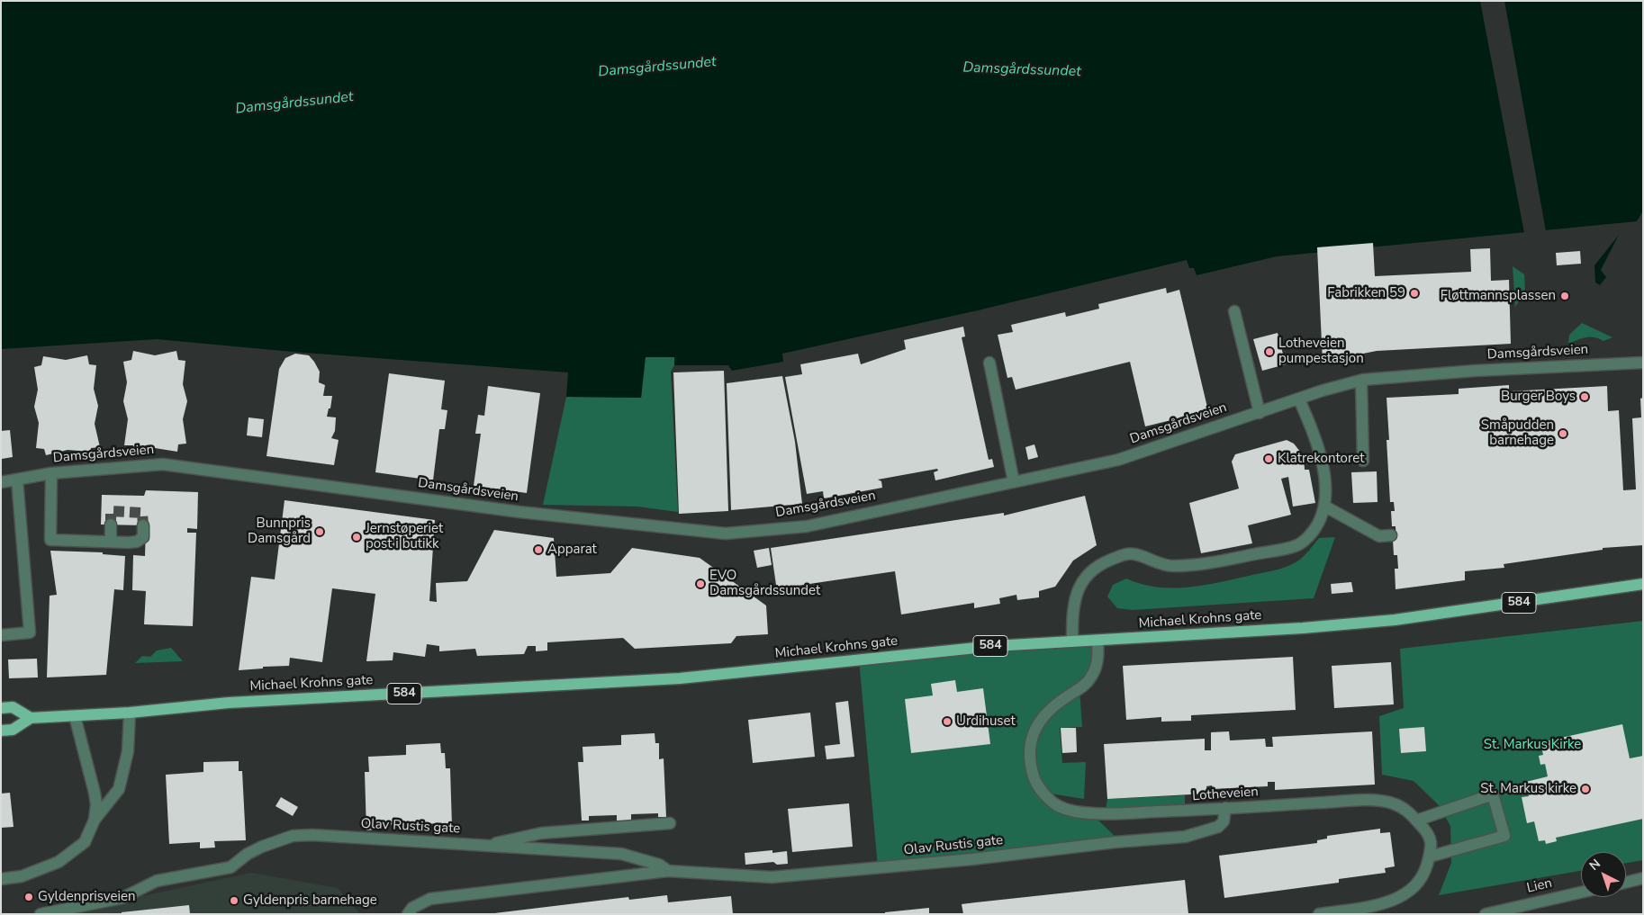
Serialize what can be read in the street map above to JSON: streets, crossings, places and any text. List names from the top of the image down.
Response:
{
  "streets": {
    "main road": ["584", "Michael Krohns gate"],
    "street": [
      "Damsgårdsveien",
      "Lotheveien",
      "Olav Rustis gate",
      "Lien"
    ]
  },
  "crossings": [
    ["Michael Krohns gate", "Lotheveien"],
    ["Lotheveien", "Olav Rustis gate"]
  ],
  "water": ["Damsgårdssundet"],
  "parks": ["St. Markus Kirke"],
  "places": [
    "Fabrikken 59",
    "Fløttmannsplassen",
    "Lotheveien pumpestasjon",
    "Burger Boys",
    "Småpudden barnehage",
    "Klatrekontoret",
    "Bunnpris Damsgård",
    "Jernstøperiet post i butikk",
    "Apparat",
    "EVO Damsgårdssundet",
    "Urdihuset",
    "St. Markus kirke",
    "Gyldenprisveien",
    "Gyldenpris barnehage"
  ],
  "north": "top left"
}
